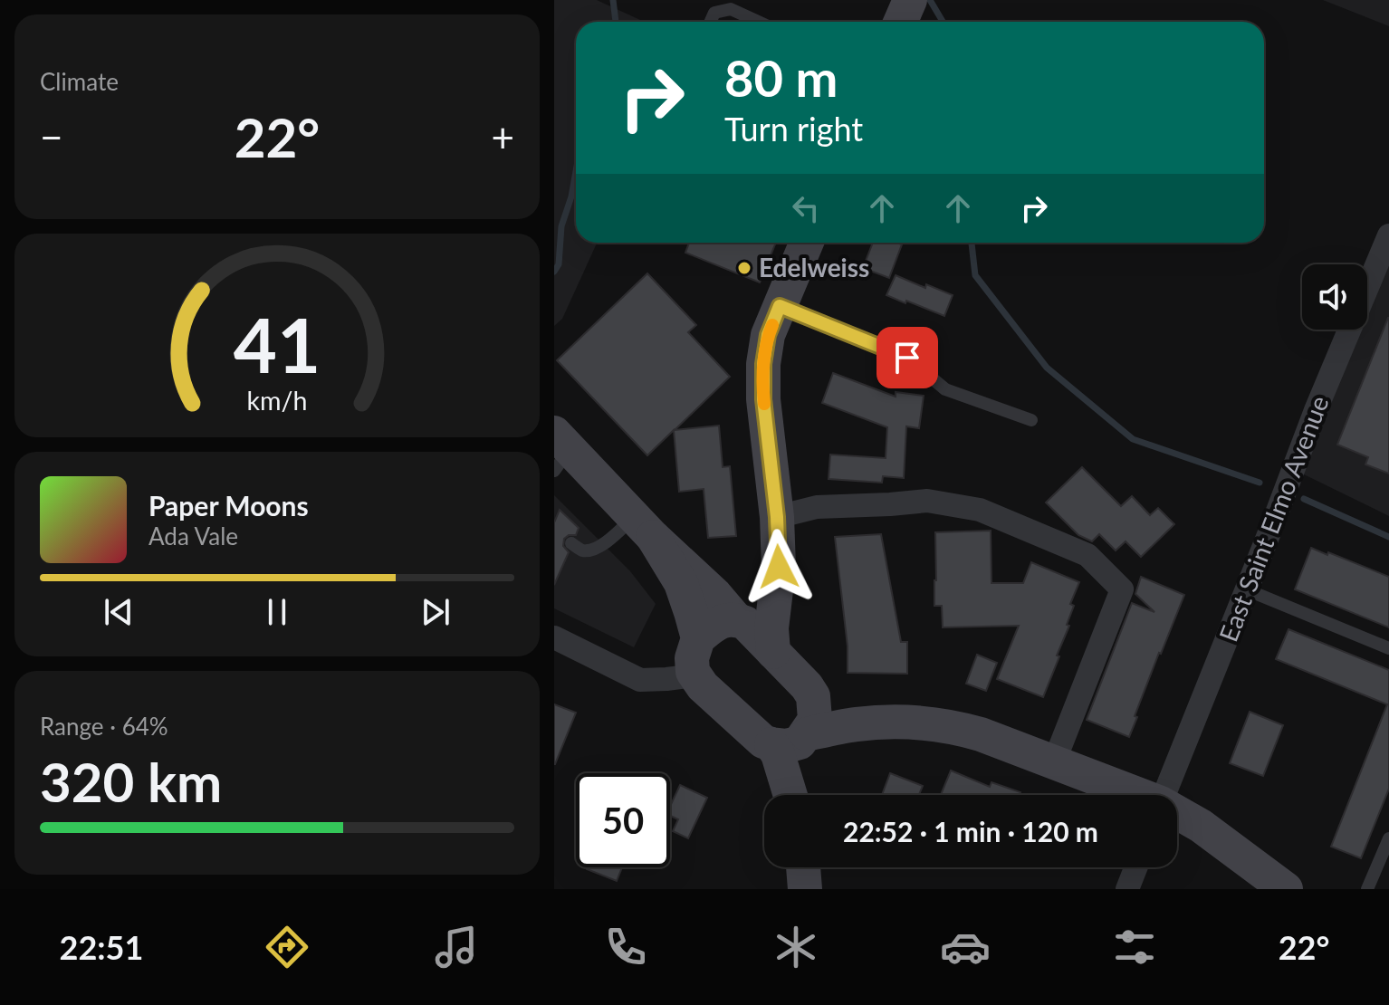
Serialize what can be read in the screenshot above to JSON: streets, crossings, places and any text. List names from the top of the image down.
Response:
{
  "streets": {
    "street": ["East Saint Elmo Avenue"]
  },
  "places": ["Edelweiss"],
  "page": {
    "tile": [
      "Climate",
      ["Range · 64%", "320 km"]
    ],
    "turn": ["80 m", "Turn right"],
    "heat": ["−", "22°", "+"],
    "song": ["Paper Moons", "Ada Vale"],
    "limit": "50",
    "trip": "22:52 · 1 min · 120 m",
    "tabs": ["22:51", "22°"],
    "gauge": ["41", "km/h"]
  }
}
